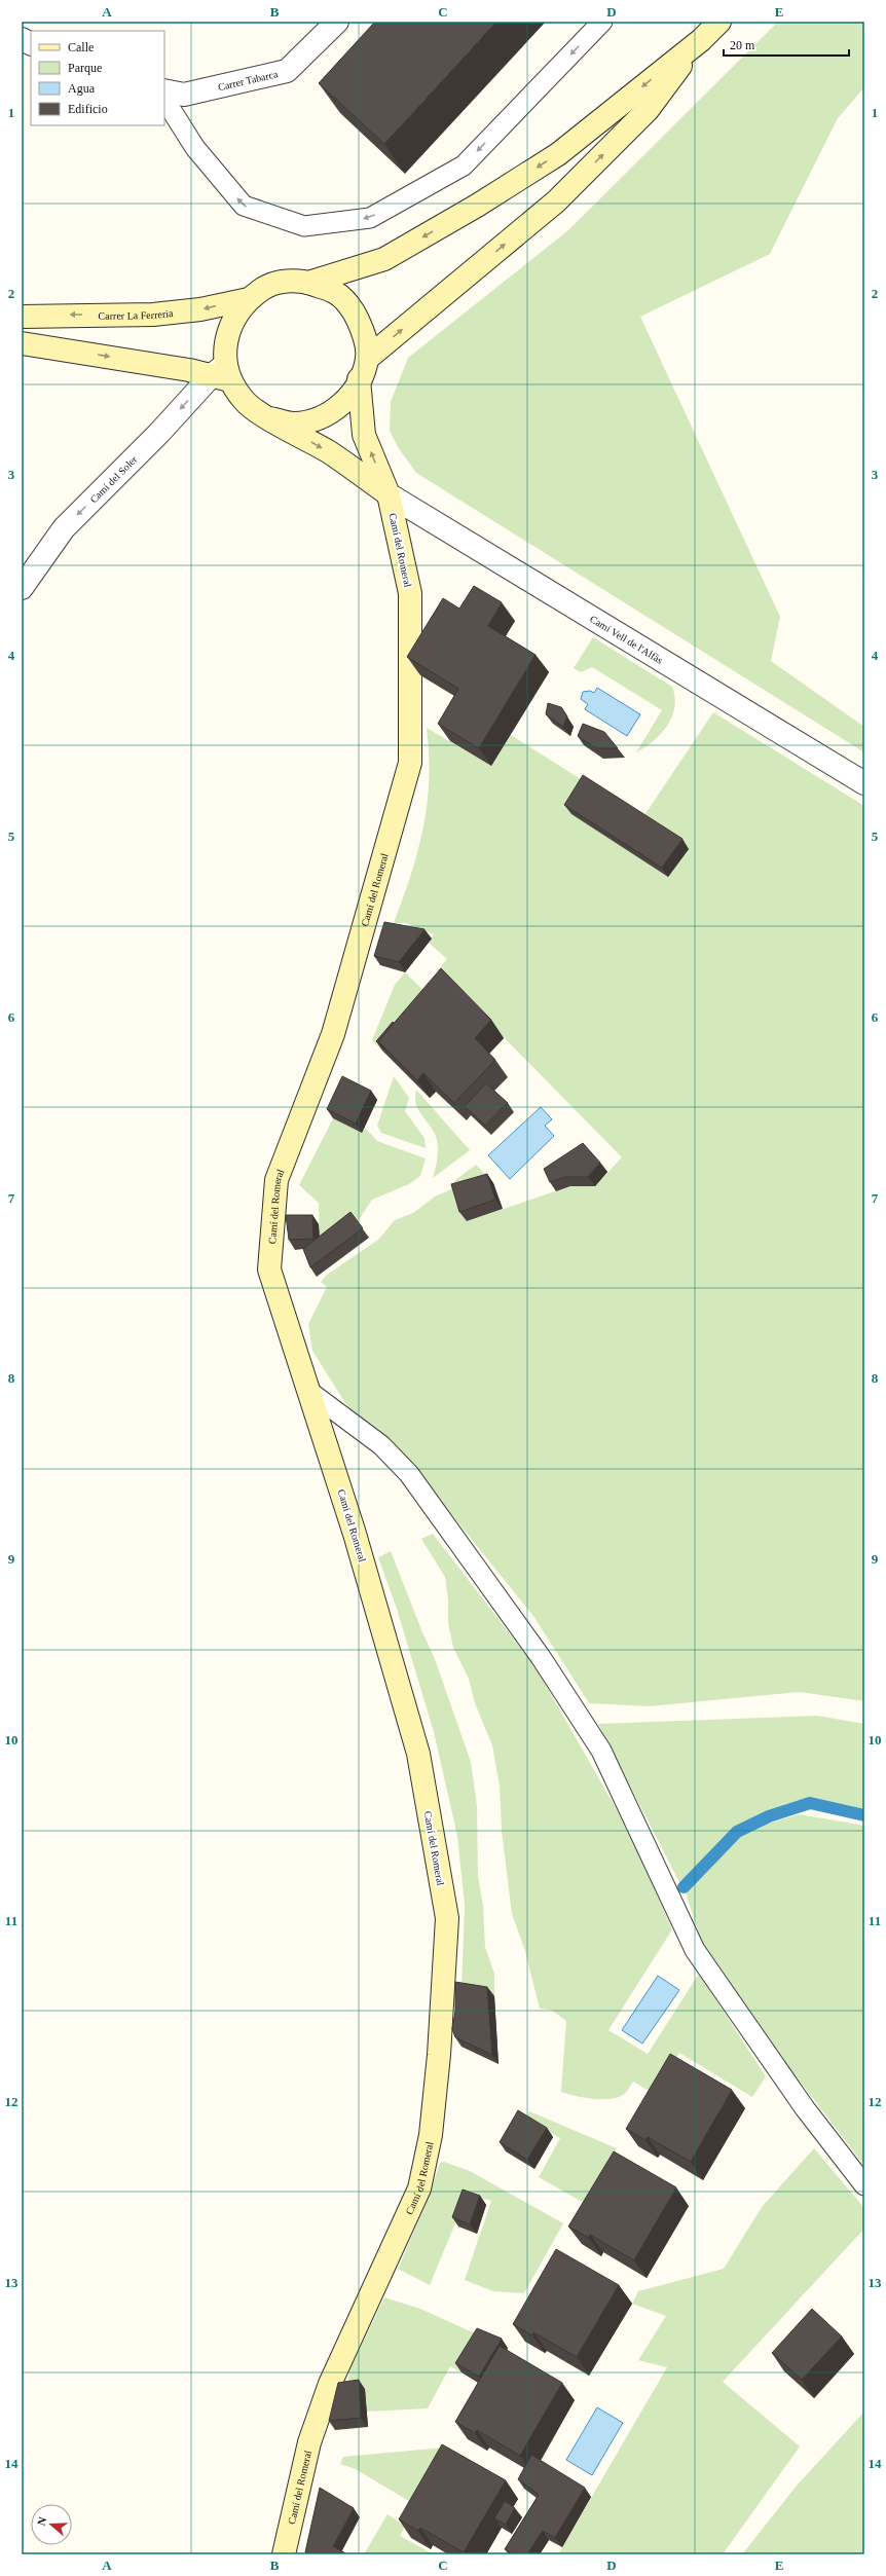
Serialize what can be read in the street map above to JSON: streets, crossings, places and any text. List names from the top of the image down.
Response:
{
  "streets": {
    "street": [
      "Carrer Tabarca",
      "Carrer La Ferreria",
      "Camí del Soler",
      "Camí del Romeral",
      "Camí Vell de l'Alfàs"
    ]
  },
  "crossings": [
    ["Carrer La Ferreria", "Camí del Soler"],
    ["Carrer La Ferreria", "Camí del Romeral"],
    ["Camí del Soler", "Camí del Romeral"],
    ["Camí del Romeral", "Camí Vell de l'Alfàs"]
  ],
  "one_way": ["Camí del Soler"],
  "legend": [
    "Calle",
    "Parque",
    "Agua",
    "Edificio"
  ],
  "scale_bar": "20 m",
  "north": "left",
  "grid": {
    "columns": [
      "A",
      "B",
      "C",
      "D",
      "E"
    ],
    "rows": [
      "1",
      "2",
      "3",
      "4",
      "5",
      "6",
      "7",
      "8",
      "9",
      "10",
      "11",
      "12",
      "13",
      "14"
    ]
  }
}
